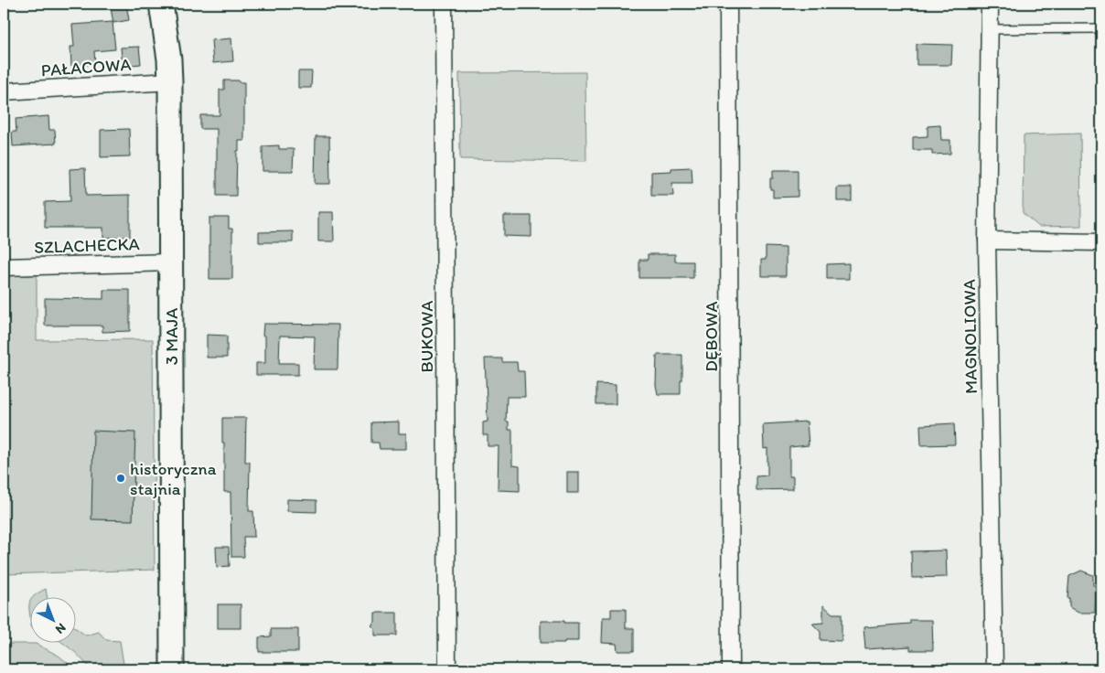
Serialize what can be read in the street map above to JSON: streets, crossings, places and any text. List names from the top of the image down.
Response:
{
  "streets": {
    "street": [
      "PAŁACOWA",
      "SZLACHECKA",
      "3 MAJA",
      "BUKOWA",
      "DĘBOWA",
      "MAGNOLIOWA"
    ]
  },
  "crossings": [
    ["PAŁACOWA", "3 MAJA"],
    ["SZLACHECKA", "3 MAJA"]
  ],
  "places": ["historyczna stajnia"],
  "north": "bottom right"
}
